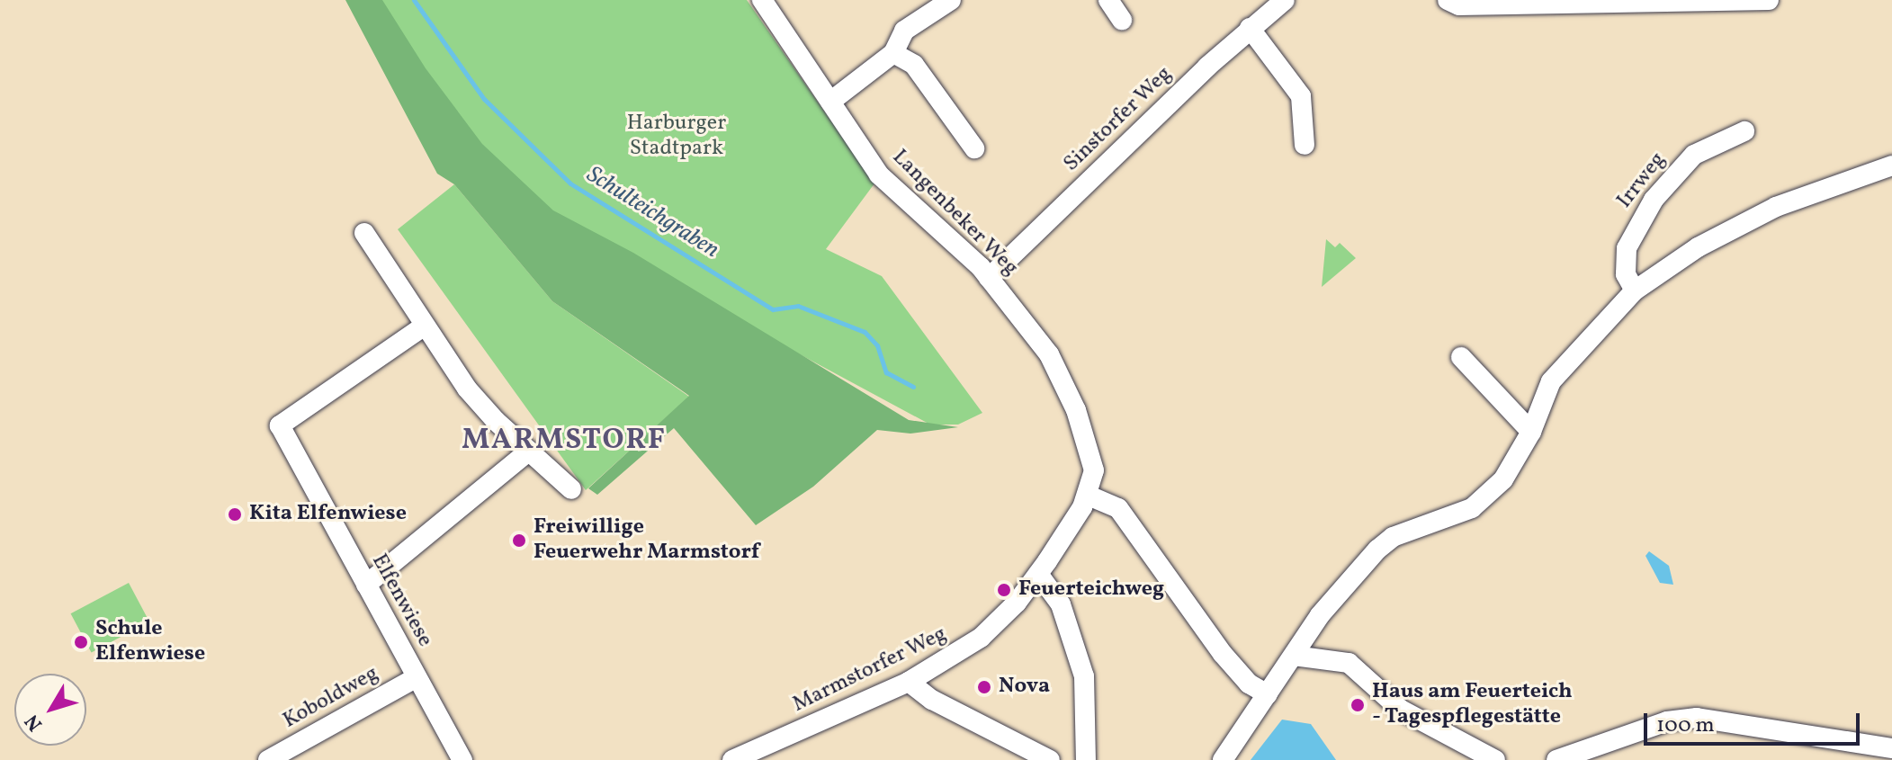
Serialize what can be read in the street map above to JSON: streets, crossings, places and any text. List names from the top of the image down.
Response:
{
  "streets": {
    "street": [
      "Sinstorfer Weg",
      "Irrweg",
      "Langenbeker Weg",
      "Elfenwiese",
      "Marmstorfer Weg",
      "Koboldweg"
    ]
  },
  "crossings": [
    ["Sinstorfer Weg", "Langenbeker Weg"],
    ["Langenbeker Weg", "Marmstorfer Weg"],
    ["Elfenwiese", "Koboldweg"]
  ],
  "districts": ["MARMSTORF"],
  "water": ["Schulteichgraben"],
  "parks": ["Harburger Stadtpark"],
  "places": [
    "Kita Elfenwiese",
    "Freiwillige Feuerwehr Marmstorf",
    "Feuerteichweg",
    "Schule Elfenwiese",
    "Nova",
    "Haus am Feuerteich - Tagespflegestätte"
  ],
  "scale_bar": "100 m",
  "north": "bottom left"
}
